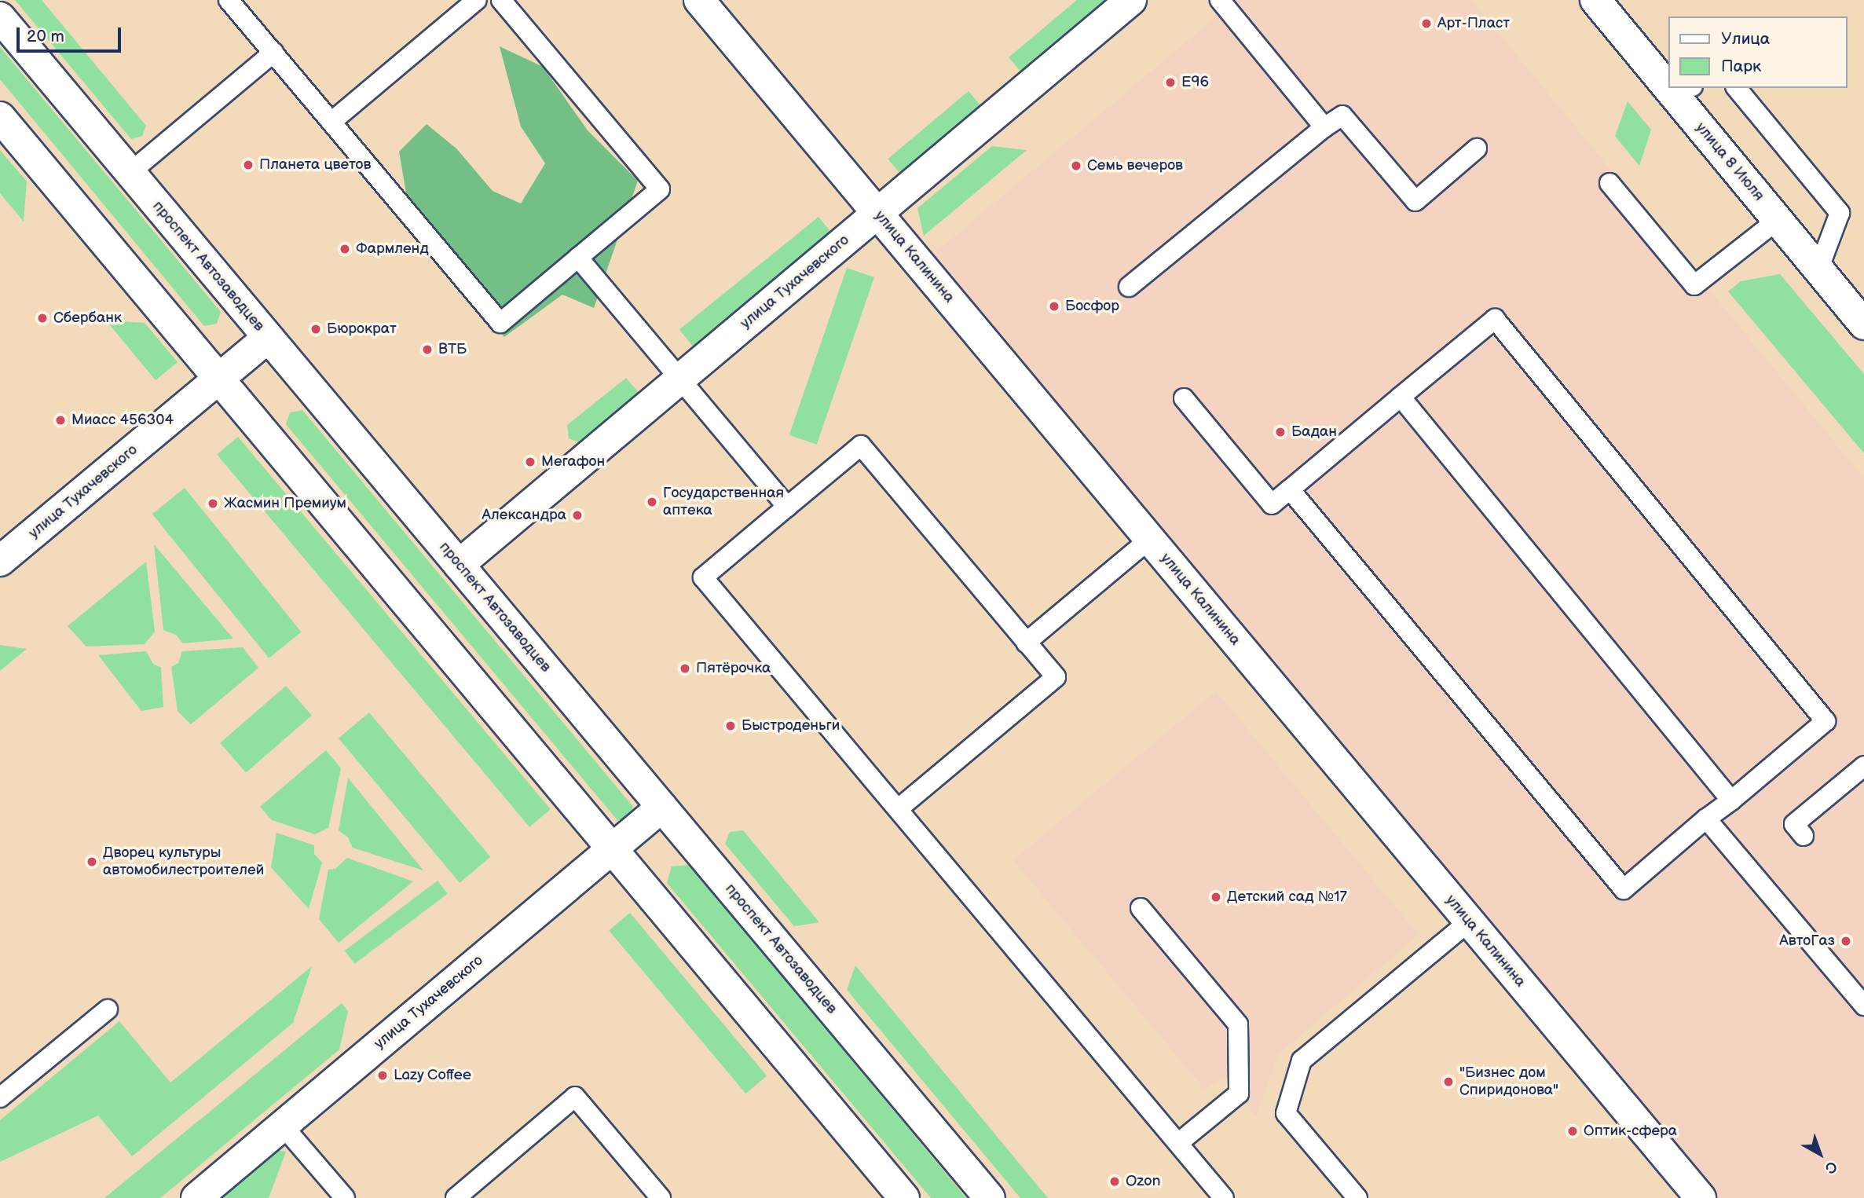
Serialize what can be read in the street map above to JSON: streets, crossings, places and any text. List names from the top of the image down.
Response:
{
  "streets": {
    "street": [
      "улица 8 Июля",
      "улица Калинина",
      "проспект Автозаводцев",
      "улица Тухачевского"
    ]
  },
  "crossings": [
    ["улица Калинина", "улица Тухачевского"],
    ["проспект Автозаводцев", "улица Тухачевского"]
  ],
  "places": [
    "Арт-Пласт",
    "E96",
    "Планета цветов",
    "Семь вечеров",
    "Фармленд",
    "Босфор",
    "Сбербанк",
    "Бюрократ",
    "ВТБ",
    "Миасс 456304",
    "Бадан",
    "Мегафон",
    "Государственная аптека",
    "Жасмин Премиум",
    "Александра",
    "Пятёрочка",
    "Быстроденьги",
    "Дворец культуры автомобилестроителей",
    "Детский сад №17",
    "АвтоГаз",
    "Lazy Coffee",
    "\"Бизнес дом Спиридонова\"",
    "Оптик-сфера",
    "Ozon"
  ],
  "legend": ["Улица", "Парк"],
  "scale_bar": "20 m",
  "north": "bottom right"
}
